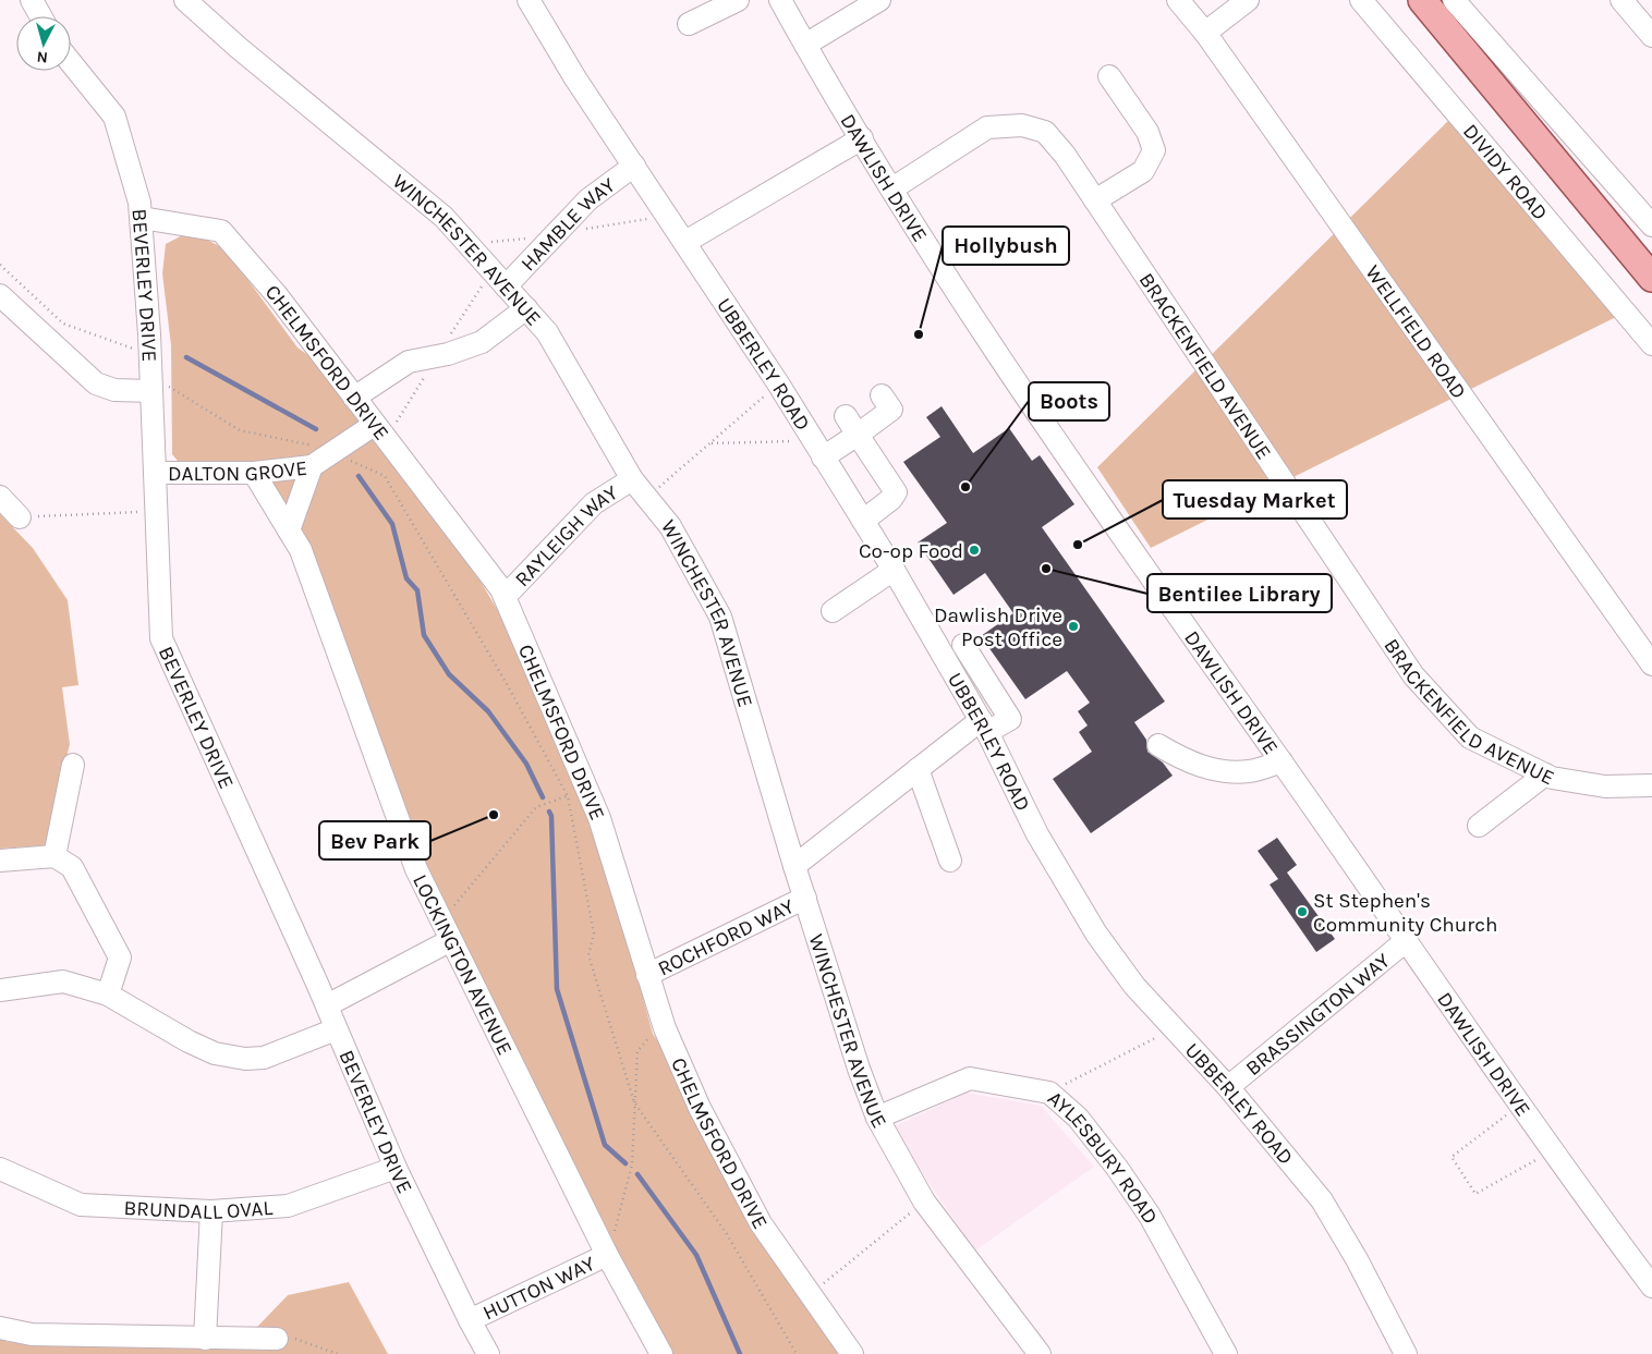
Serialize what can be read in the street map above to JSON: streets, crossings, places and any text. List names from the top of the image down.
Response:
{
  "streets": {
    "street": [
      "DIVIDY ROAD",
      "DAWLISH DRIVE",
      "HAMBLE WAY",
      "WINCHESTER AVENUE",
      "BEVERLEY DRIVE",
      "WELLFIELD ROAD",
      "CHELMSFORD DRIVE",
      "UBBERLEY ROAD",
      "BRACKENFIELD AVENUE",
      "DALTON GROVE",
      "RAYLEIGH WAY",
      "ROCHFORD WAY",
      "LOCKINGTON AVENUE",
      "BRASSINGTON WAY",
      "AYLESBURY ROAD",
      "BRUNDALL OVAL",
      "HUTTON WAY"
    ]
  },
  "crossings": [
    ["DAWLISH DRIVE", "BRACKENFIELD AVENUE"],
    ["DAWLISH DRIVE", "BRASSINGTON WAY"],
    ["HAMBLE WAY", "WINCHESTER AVENUE"],
    ["HAMBLE WAY", "UBBERLEY ROAD"],
    ["WINCHESTER AVENUE", "RAYLEIGH WAY"],
    ["WINCHESTER AVENUE", "ROCHFORD WAY"],
    ["WINCHESTER AVENUE", "AYLESBURY ROAD"],
    ["BEVERLEY DRIVE", "CHELMSFORD DRIVE"],
    ["BEVERLEY DRIVE", "DALTON GROVE"],
    ["BEVERLEY DRIVE", "BRUNDALL OVAL"],
    ["BEVERLEY DRIVE", "HUTTON WAY"],
    ["CHELMSFORD DRIVE", "DALTON GROVE"],
    ["CHELMSFORD DRIVE", "RAYLEIGH WAY"],
    ["CHELMSFORD DRIVE", "ROCHFORD WAY"],
    ["UBBERLEY ROAD", "BRASSINGTON WAY"],
    ["DALTON GROVE", "LOCKINGTON AVENUE"],
    ["LOCKINGTON AVENUE", "HUTTON WAY"]
  ],
  "places": [
    "Hollybush",
    "Boots",
    "Tuesday Market",
    "Co-op Food",
    "Bentilee Library",
    "Dawlish Drive Post Office",
    "Bev Park",
    "St Stephen's Community Church"
  ],
  "north": "bottom"
}
